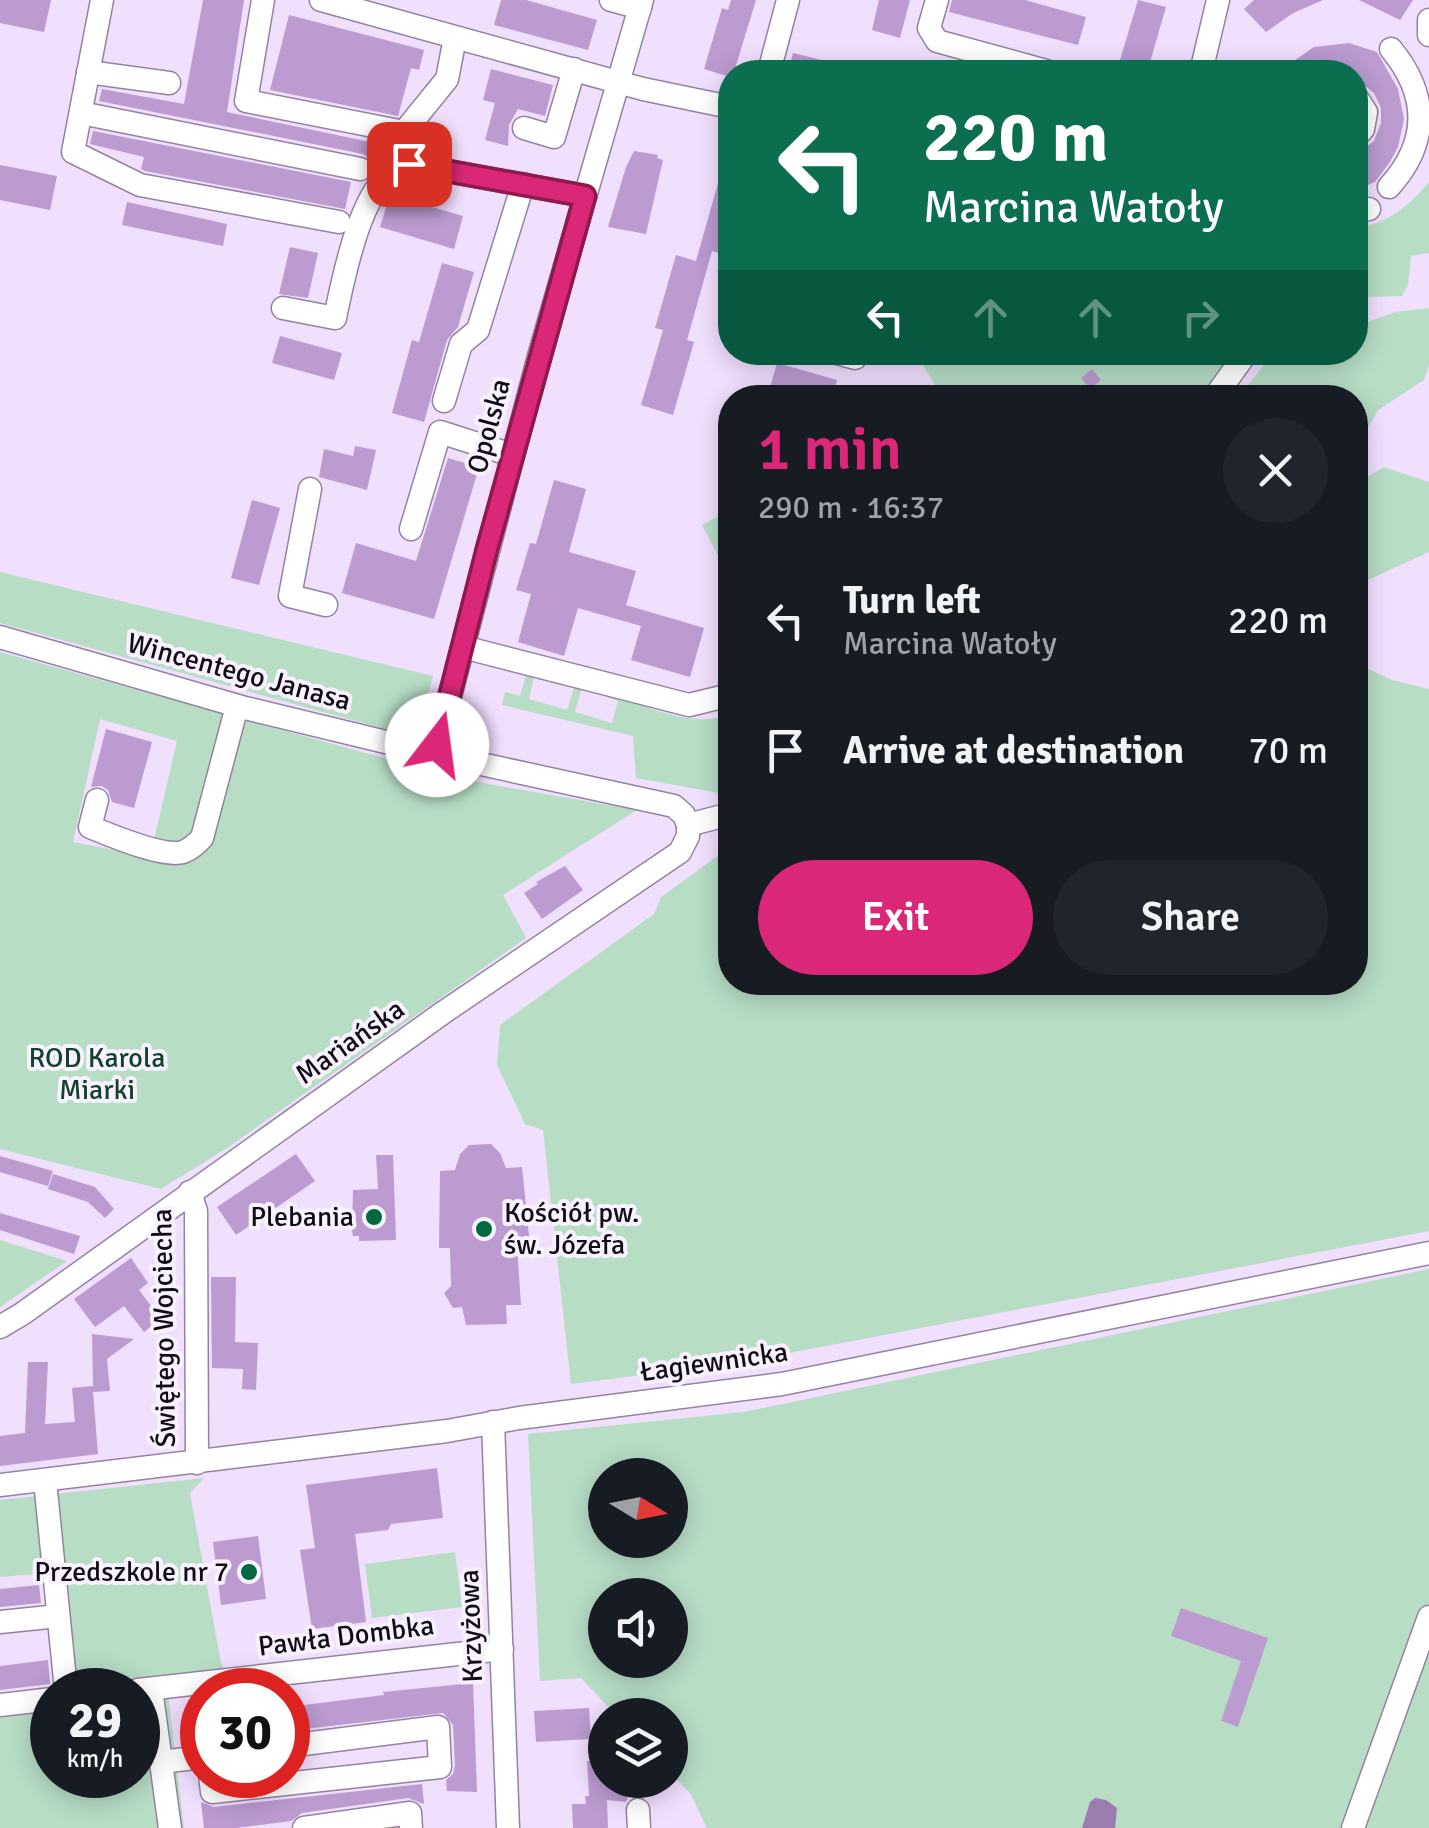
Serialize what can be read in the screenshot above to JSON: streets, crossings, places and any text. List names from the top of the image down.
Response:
{
  "streets": {
    "street": [
      "Opolska",
      "Wincentego Janasa",
      "Mariańska",
      "Świętego Wojciecha",
      "Łagiewnicka",
      "Krzyżowa",
      "Pawła Dombka"
    ]
  },
  "crossings": [
    ["Opolska", "Wincentego Janasa"],
    ["Wincentego Janasa", "Mariańska"],
    ["Mariańska", "Świętego Wojciecha"],
    ["Świętego Wojciecha", "Łagiewnicka"],
    ["Łagiewnicka", "Krzyżowa"],
    ["Krzyżowa", "Pawła Dombka"]
  ],
  "parks": ["ROD Karola Miarki"],
  "places": ["Plebania", "Kościół pw. św. Józefa", "Przedszkole nr 7"],
  "north": "right",
  "page": {
    "turn": ["220 m", "Marcina Watoły"],
    "heading": ["1 min", "290 m · 16:37"],
    "list": [
      {
        "name": "Turn left",
        "note": "Marcina Watoły",
        "value": "220 m"
      },
      {
        "name": "Arrive at destination",
        "value": "70 m"
      }
    ],
    "buttons": ["Exit", "Share"],
    "speed": "29 km/h",
    "limit": "30"
  }
}
